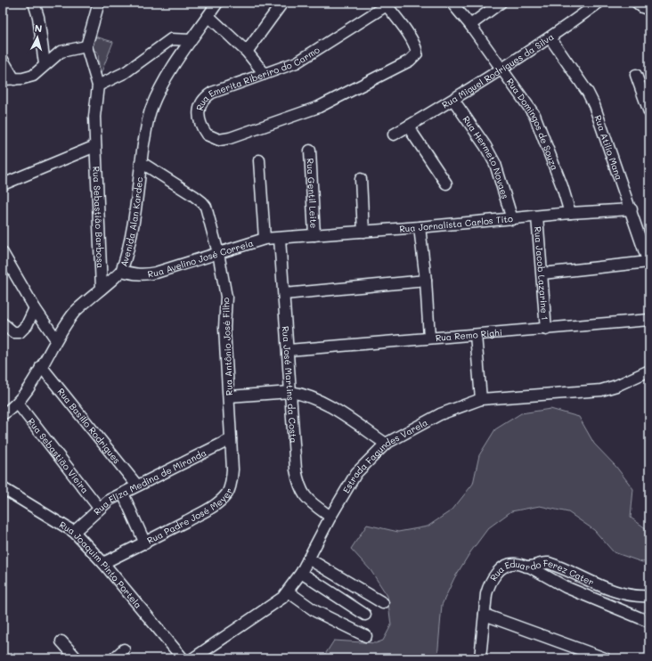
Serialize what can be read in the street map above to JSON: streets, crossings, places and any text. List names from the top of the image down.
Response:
{
  "streets": {
    "street": [
      "Rua Miguel Rodrigues da Silva",
      "Rua Emerita Riberiro do Carmo",
      "Rua Domingos de Souza",
      "Rua Atilio Mana",
      "Rua Hermeto Novaes",
      "Rua Gentil Leite",
      "Rua Sebastião Barbosa",
      "Avenida Alan Kardec",
      "Rua Jornalista Carlos Tito",
      "Rua Avelino José Correia",
      "Rua Jacob Lazarine 1",
      "Rua Remo Righi",
      "Rua Antônio José Filho",
      "Rua José Martins da Costa",
      "Rua Basillo Rodrigues",
      "Rua Sebastião Vieira",
      "Estrada Fagundes Varela",
      "Rua Eliza Medina de Miranda",
      "Rua Padre José Meyer",
      "Rua Joaquim Pinto Portela",
      "Rua Eduardo Ferez Cater"
    ]
  },
  "crossings": [
    ["Rua Miguel Rodrigues da Silva", "Rua Domingos de Souza"],
    ["Rua Miguel Rodrigues da Silva", "Rua Atilio Mana"],
    ["Rua Miguel Rodrigues da Silva", "Rua Hermeto Novaes"],
    ["Rua Domingos de Souza", "Rua Jornalista Carlos Tito"],
    ["Rua Atilio Mana", "Rua Jornalista Carlos Tito"],
    ["Rua Hermeto Novaes", "Rua Jornalista Carlos Tito"],
    ["Rua Gentil Leite", "Rua Jornalista Carlos Tito"],
    ["Rua Sebastião Barbosa", "Avenida Alan Kardec"],
    ["Avenida Alan Kardec", "Rua Avelino José Correia"],
    ["Avenida Alan Kardec", "Rua Antônio José Filho"],
    ["Avenida Alan Kardec", "Rua Basillo Rodrigues"],
    ["Avenida Alan Kardec", "Rua Sebastião Vieira"],
    ["Rua Jornalista Carlos Tito", "Rua Avelino José Correia"],
    ["Rua Jornalista Carlos Tito", "Rua Jacob Lazarine 1"],
    ["Rua Jornalista Carlos Tito", "Rua José Martins da Costa"],
    ["Rua Avelino José Correia", "Rua Antônio José Filho"],
    ["Rua Avelino José Correia", "Rua José Martins da Costa"],
    ["Rua Jacob Lazarine 1", "Rua Remo Righi"],
    ["Rua Remo Righi", "Rua José Martins da Costa"],
    ["Rua Antônio José Filho", "Rua Eliza Medina de Miranda"],
    ["Rua Antônio José Filho", "Rua Padre José Meyer"],
    ["Rua José Martins da Costa", "Estrada Fagundes Varela"],
    ["Rua Basillo Rodrigues", "Rua Eliza Medina de Miranda"],
    ["Rua Sebastião Vieira", "Rua Eliza Medina de Miranda"],
    ["Rua Eliza Medina de Miranda", "Rua Padre José Meyer"],
    ["Rua Eliza Medina de Miranda", "Rua Joaquim Pinto Portela"],
    ["Rua Padre José Meyer", "Rua Joaquim Pinto Portela"]
  ],
  "north": "top"
}
